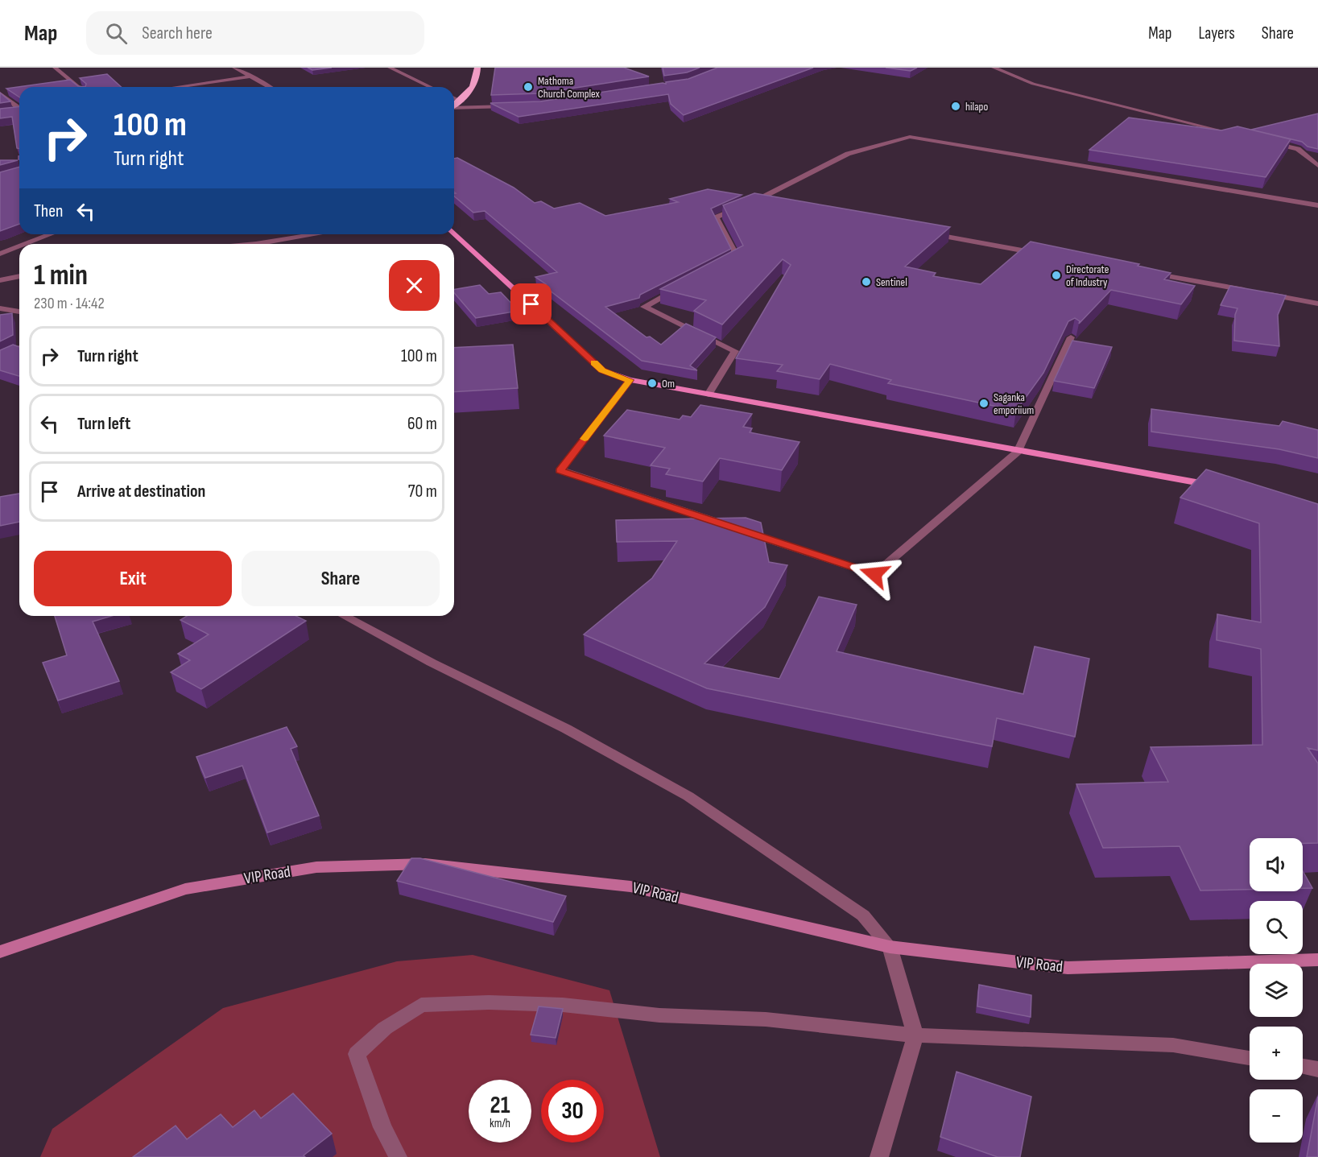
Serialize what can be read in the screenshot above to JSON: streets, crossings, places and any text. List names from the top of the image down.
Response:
{
  "streets": {
    "main road": ["VIP Road"]
  },
  "places": [
    "Mathoma Church Complex",
    "hilapo",
    "Directorate of Industry",
    "Sentinel",
    "Om",
    "Saganka emporiium"
  ],
  "page": {
    "header": "Map",
    "search": "Search here",
    "nav": ["Map", "Layers", "Share"],
    "turn": ["100 m", "Turn right"],
    "then": "Then",
    "heading": ["1 min", "230 m · 14:42"],
    "list": [
      {
        "name": "Turn right",
        "value": "100 m"
      },
      {
        "name": "Turn left",
        "value": "60 m"
      },
      {
        "name": "Arrive at destination",
        "value": "70 m"
      }
    ],
    "buttons": ["Exit", "Share"],
    "map_buttons": ["+", "−"],
    "speed": "21 km/h",
    "limit": "30"
  }
}
